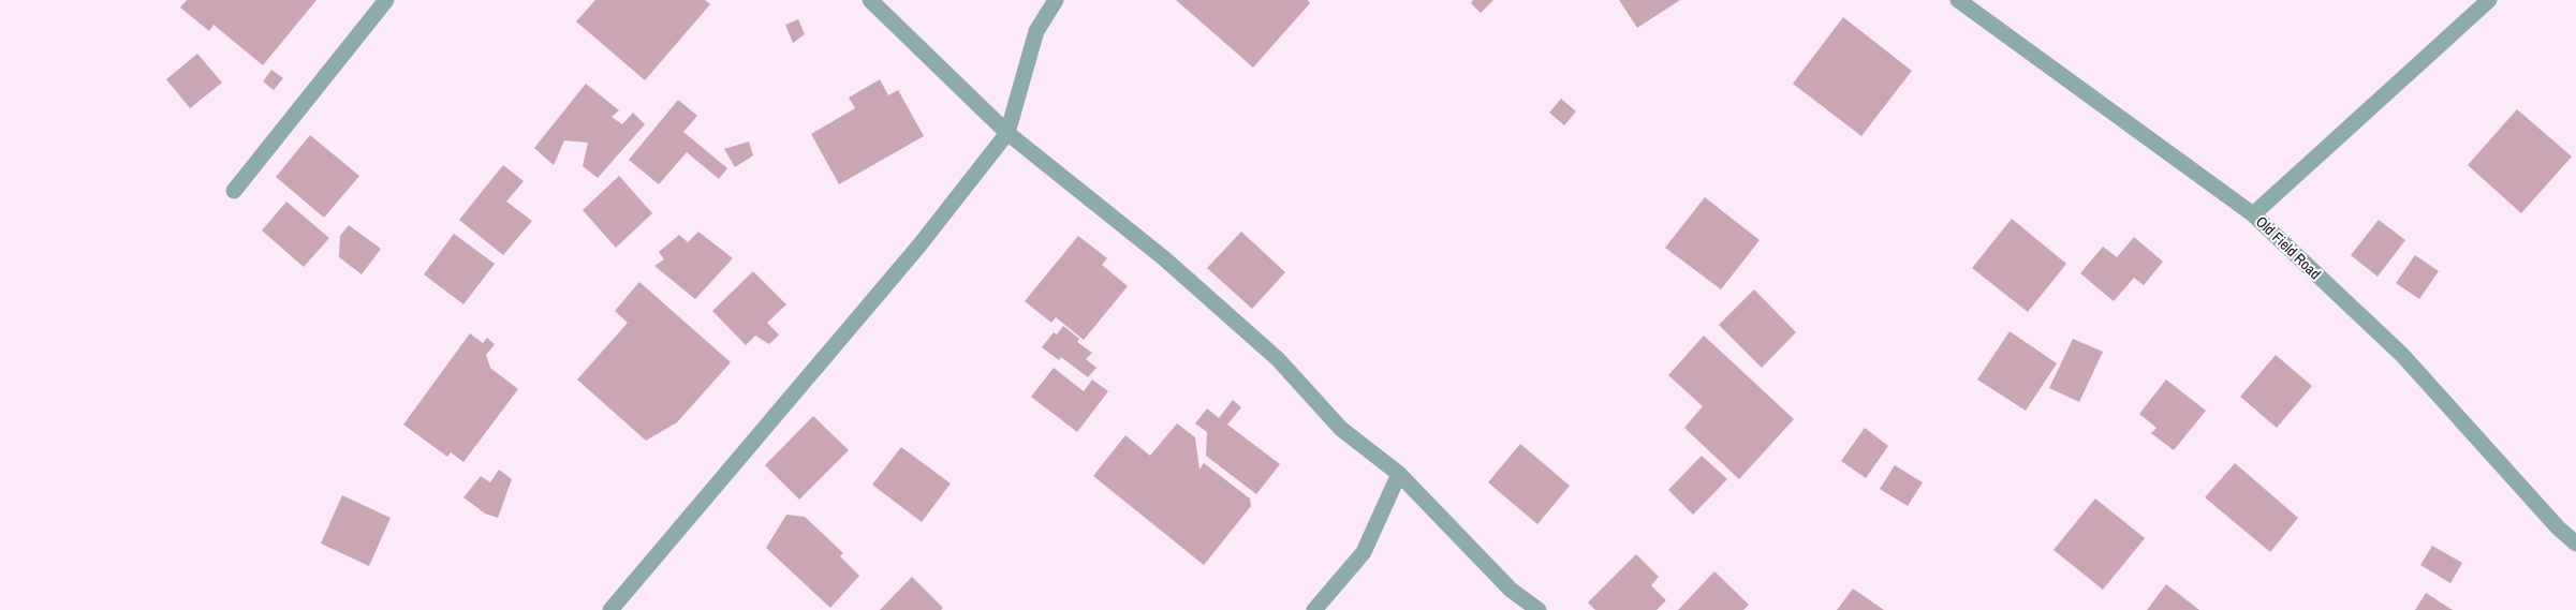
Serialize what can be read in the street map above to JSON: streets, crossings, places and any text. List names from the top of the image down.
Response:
{
  "streets": {
    "street": ["Old Field Road"]
  }
}
